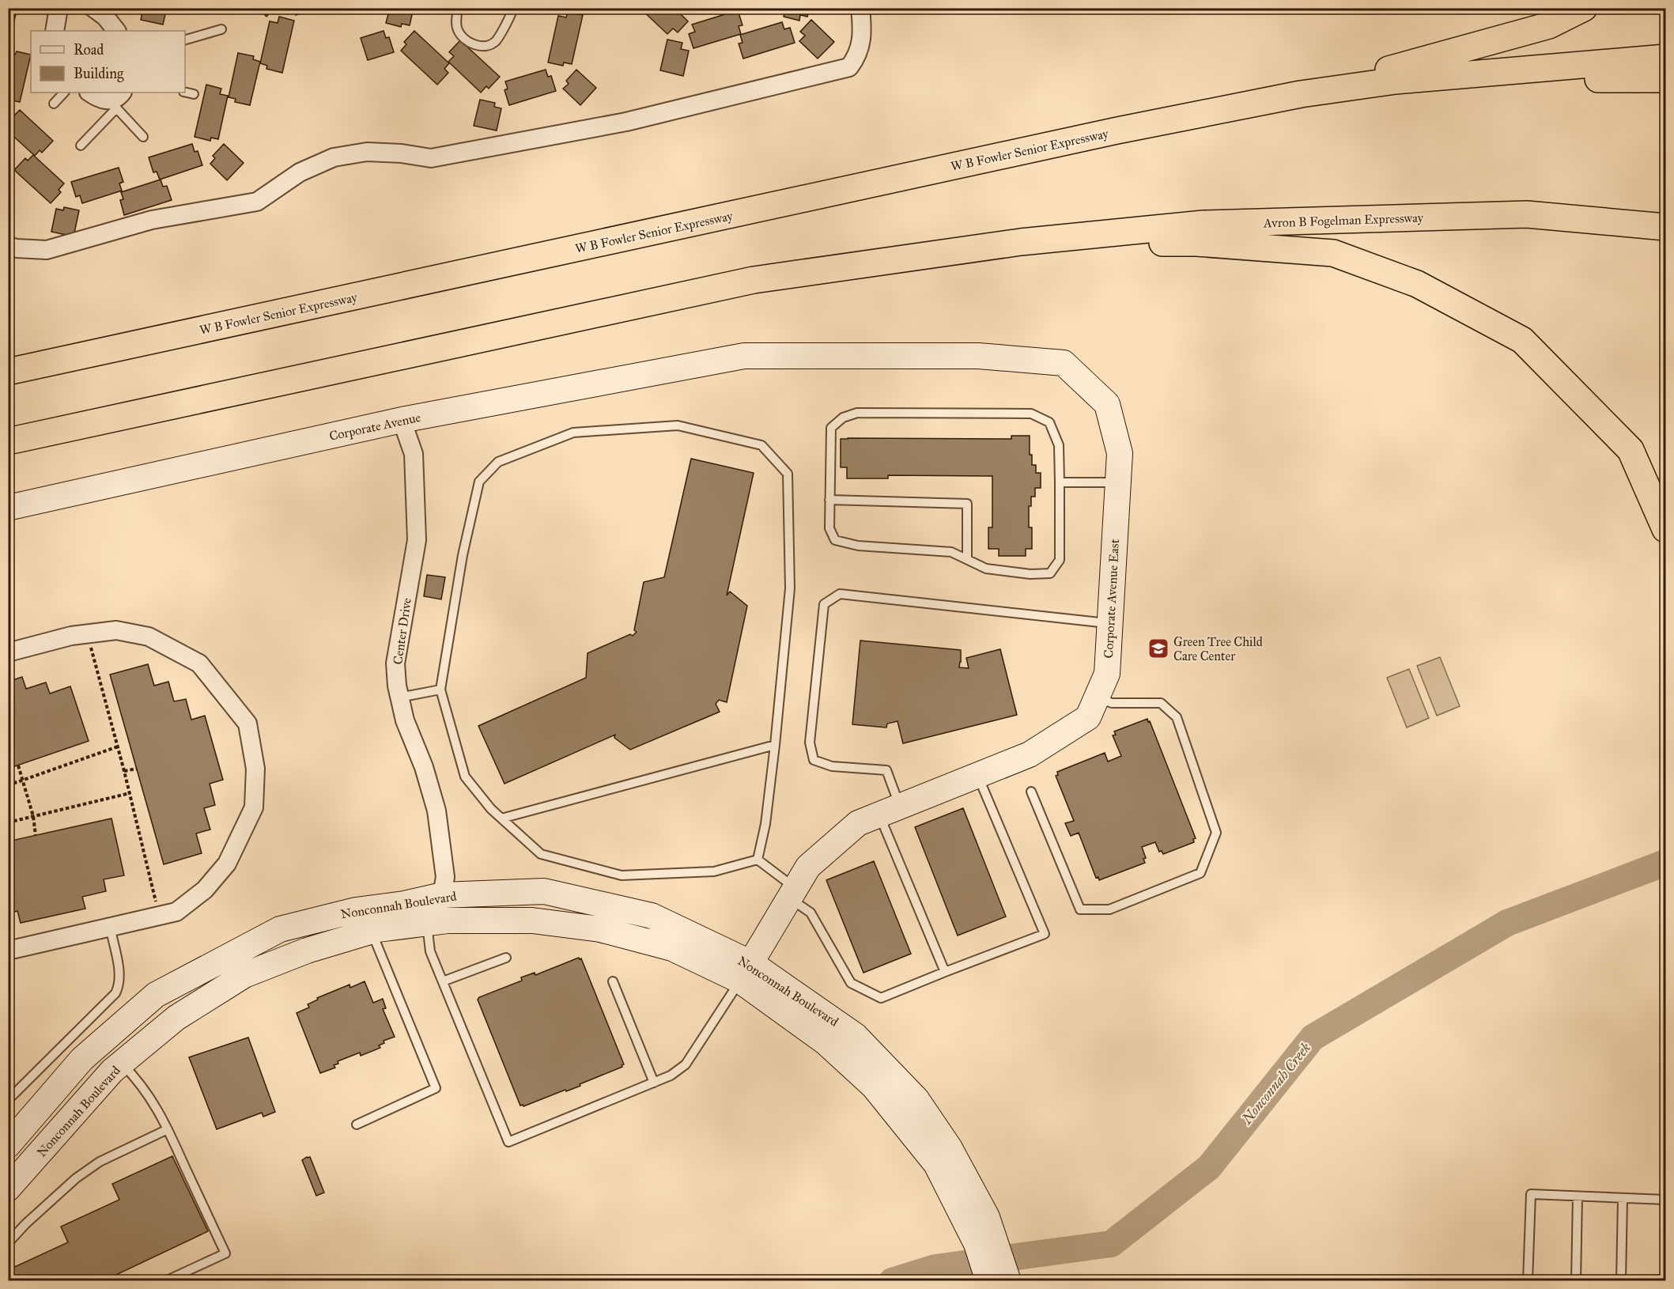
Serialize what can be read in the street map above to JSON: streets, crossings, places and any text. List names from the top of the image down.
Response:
{
  "streets": {
    "highway": ["W B Fowler Senior Expressway", "Avron B Fogelman Expressway"],
    "street": [
      "Corporate Avenue",
      "Corporate Avenue East",
      "Center Drive",
      "Nonconnah Boulevard"
    ]
  },
  "crossings": [
    ["Corporate Avenue", "Corporate Avenue East"],
    ["Corporate Avenue", "Center Drive"],
    ["Corporate Avenue East", "Nonconnah Boulevard"],
    ["Center Drive", "Nonconnah Boulevard"]
  ],
  "water": ["Nonconnah Creek"],
  "places": {
    "school or university": ["Green Tree Child Care Center"]
  },
  "legend": ["Road", "Building"]
}
